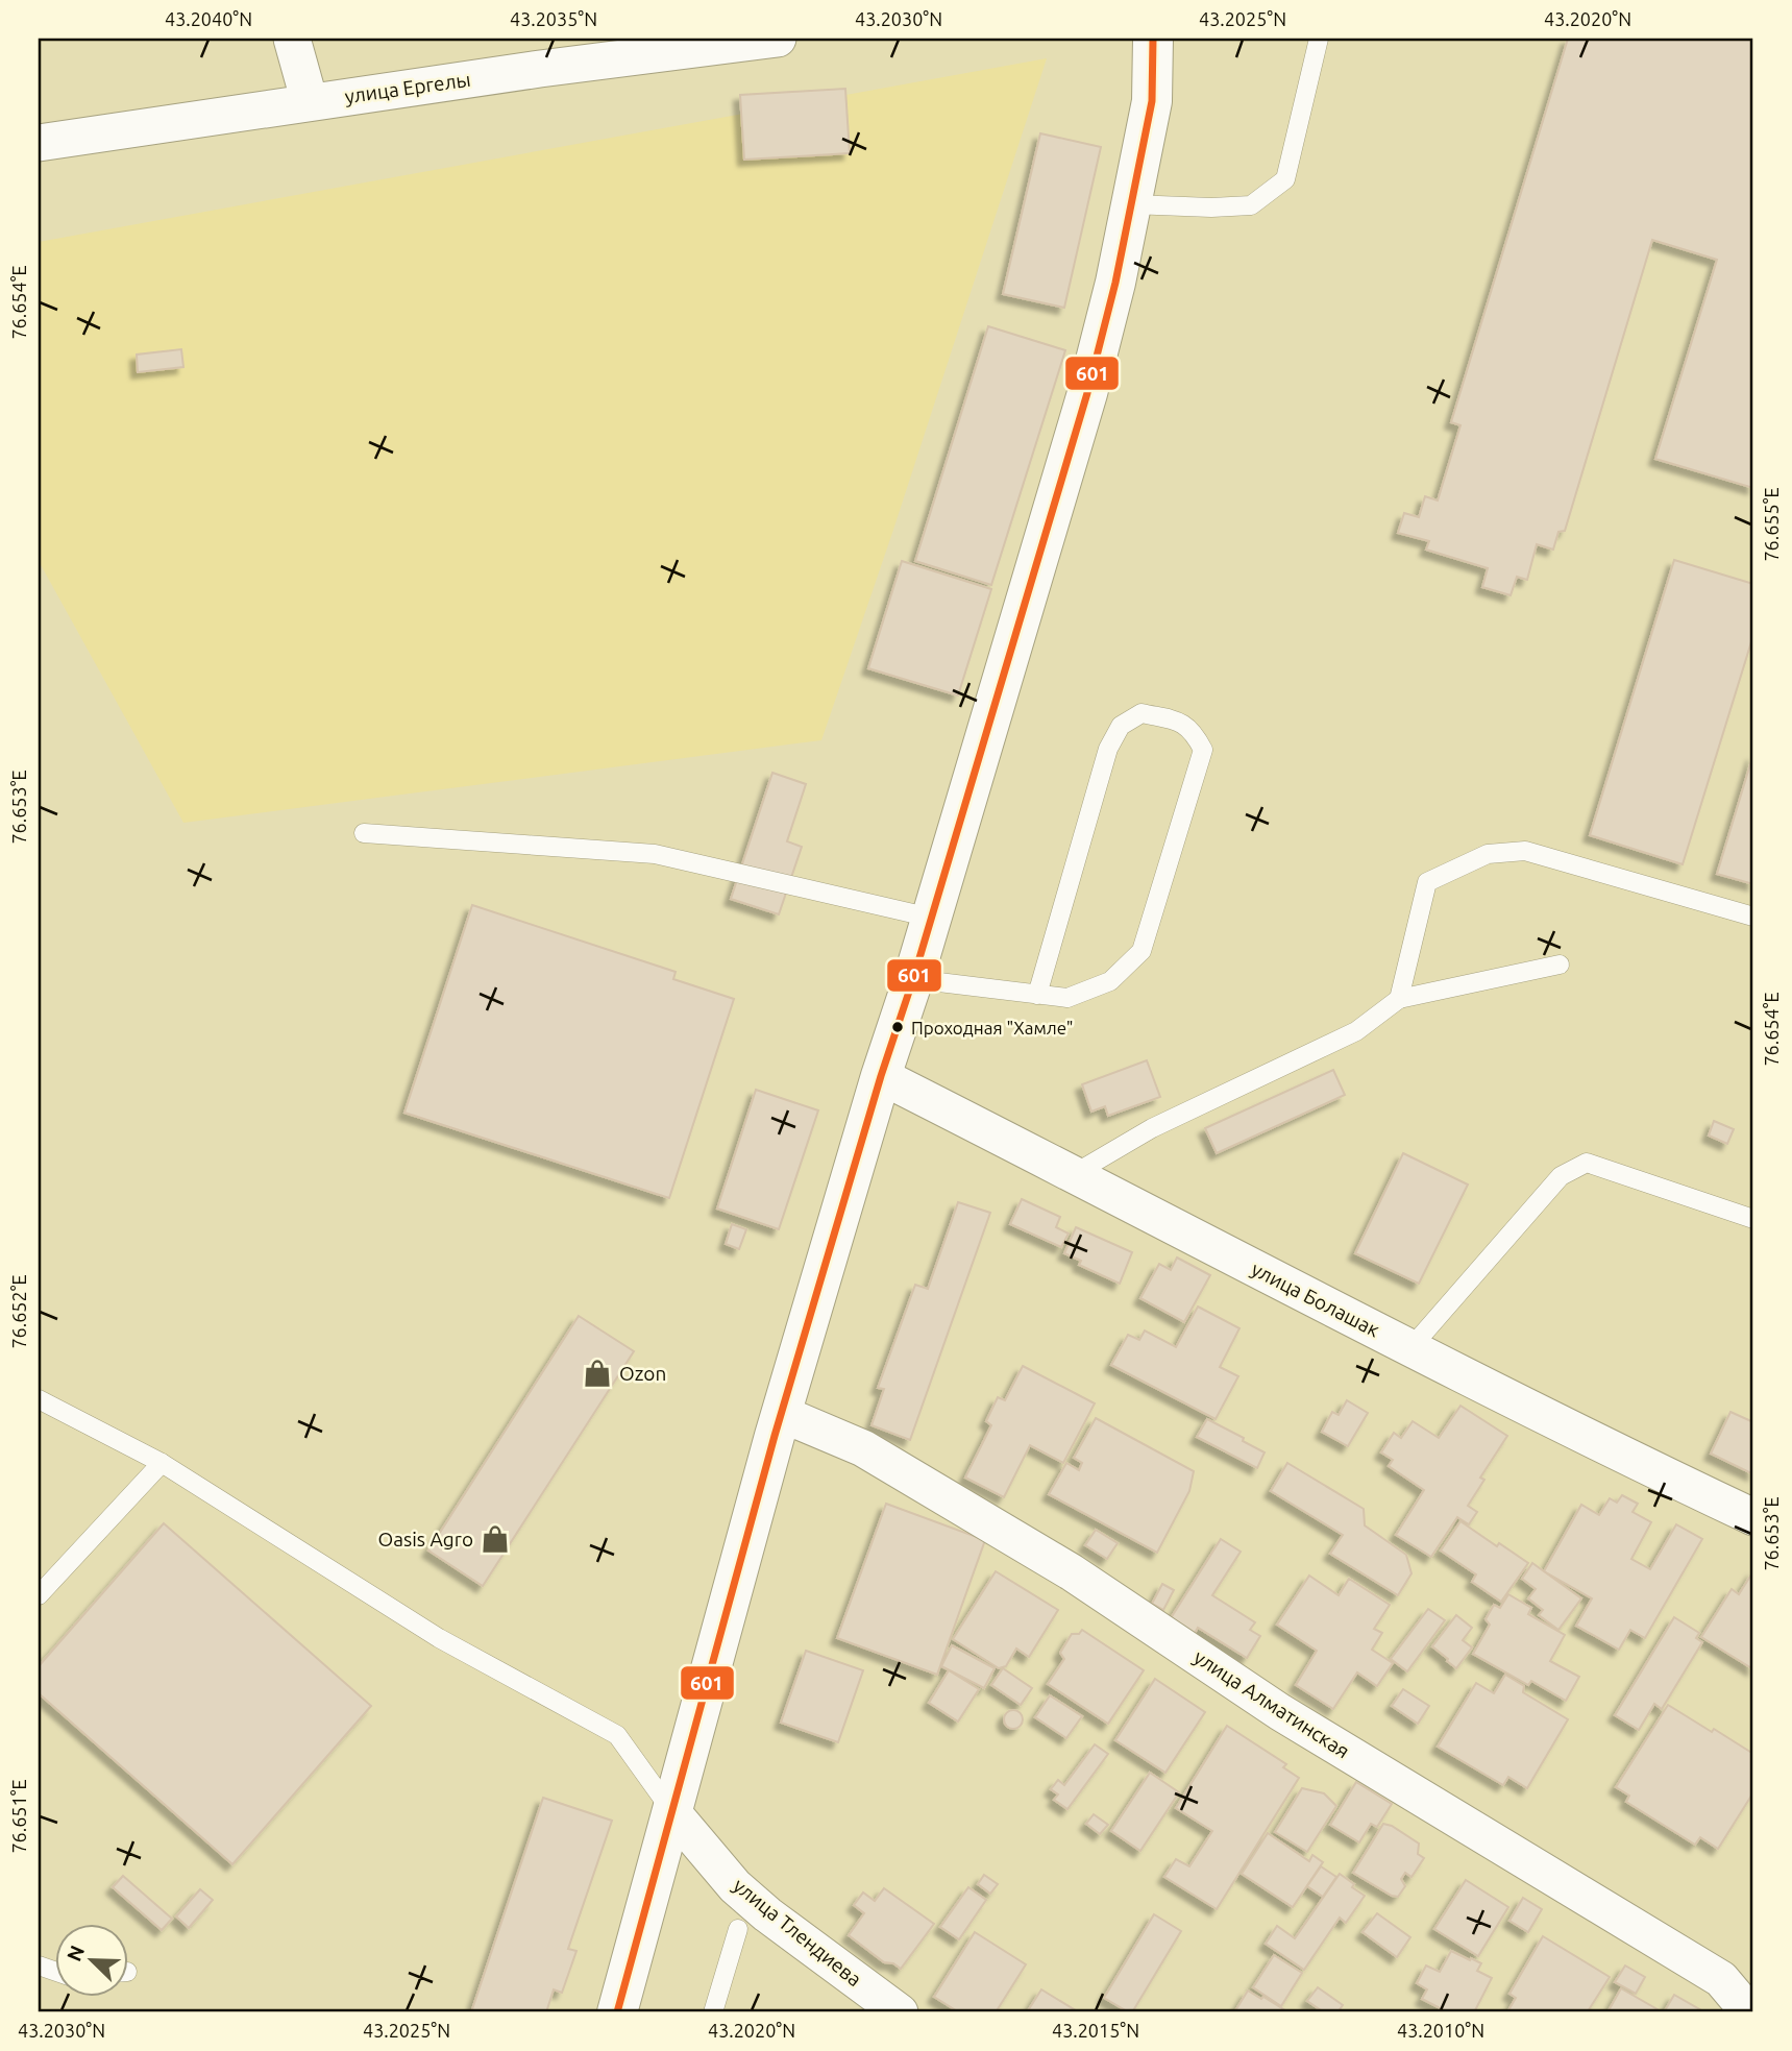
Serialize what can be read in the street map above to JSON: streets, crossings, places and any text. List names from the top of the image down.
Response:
{
  "streets": {
    "street": [
      "улица Ергелы",
      "улица Болашак",
      "улица Алматинская",
      "улица Тлендиева"
    ]
  },
  "places": {
    "other": ["Проходная \"Хамле\""],
    "shop": ["Ozon", "Oasis Agro"]
  },
  "lines": ["transit line 601"],
  "north": "top left",
  "coordinates": [
    "43.2040°N",
    "43.2035°N",
    "43.2030°N",
    "43.2025°N",
    "43.2020°N",
    "76.654°E",
    "76.655°E",
    "76.653°E",
    "76.652°E",
    "76.651°E",
    "43.2015°N",
    "43.2010°N"
  ]
}
